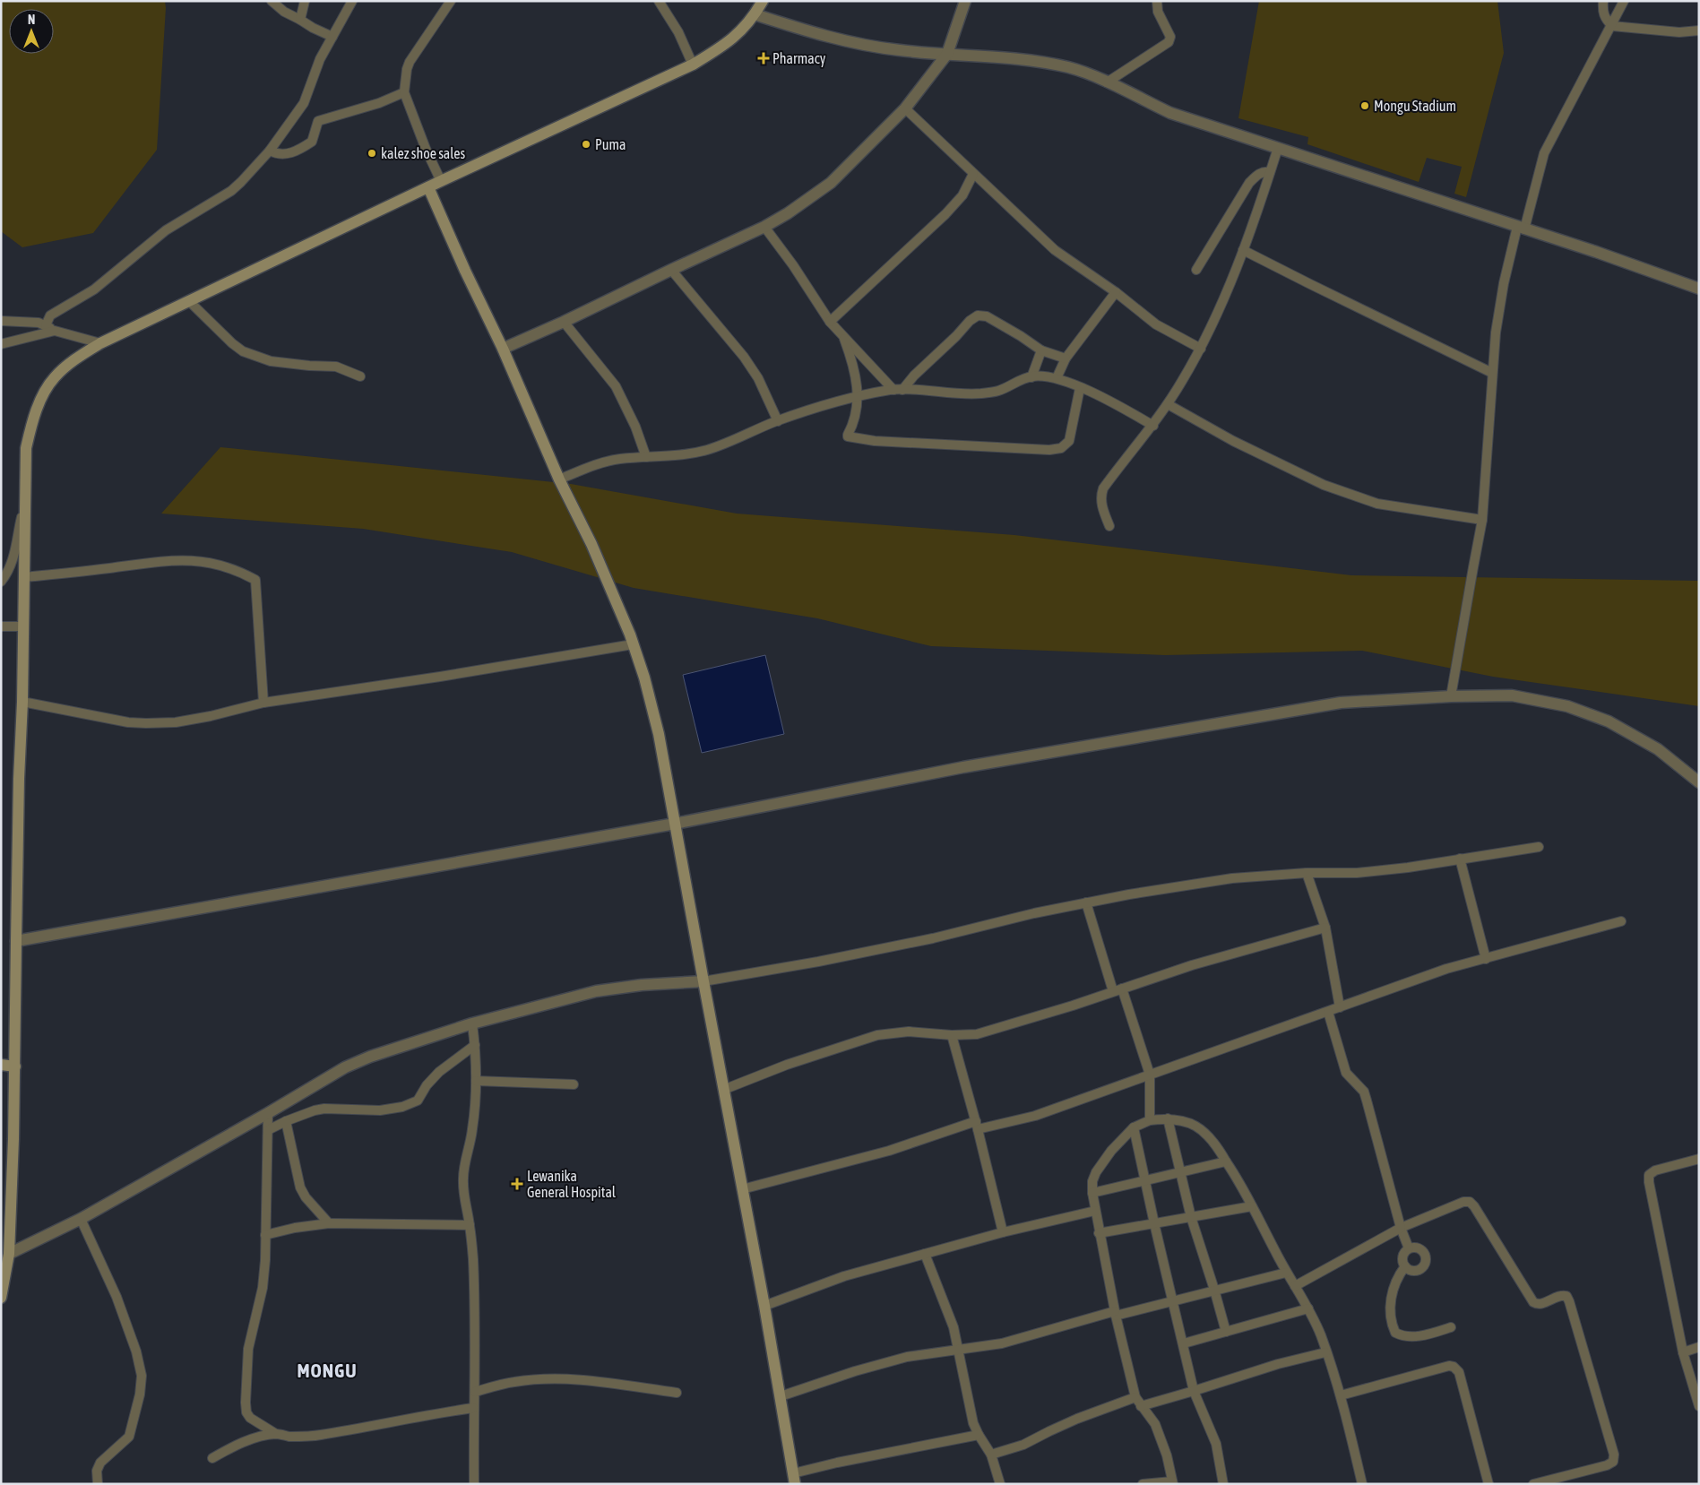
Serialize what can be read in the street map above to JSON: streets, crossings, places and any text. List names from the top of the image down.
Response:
{
  "districts": ["MONGU"],
  "places": {
    "health": ["Pharmacy", "Lewanika General Hospital"],
    "other": ["Mongu Stadium", "Puma", "kalez shoe sales"]
  },
  "north": "top"
}
